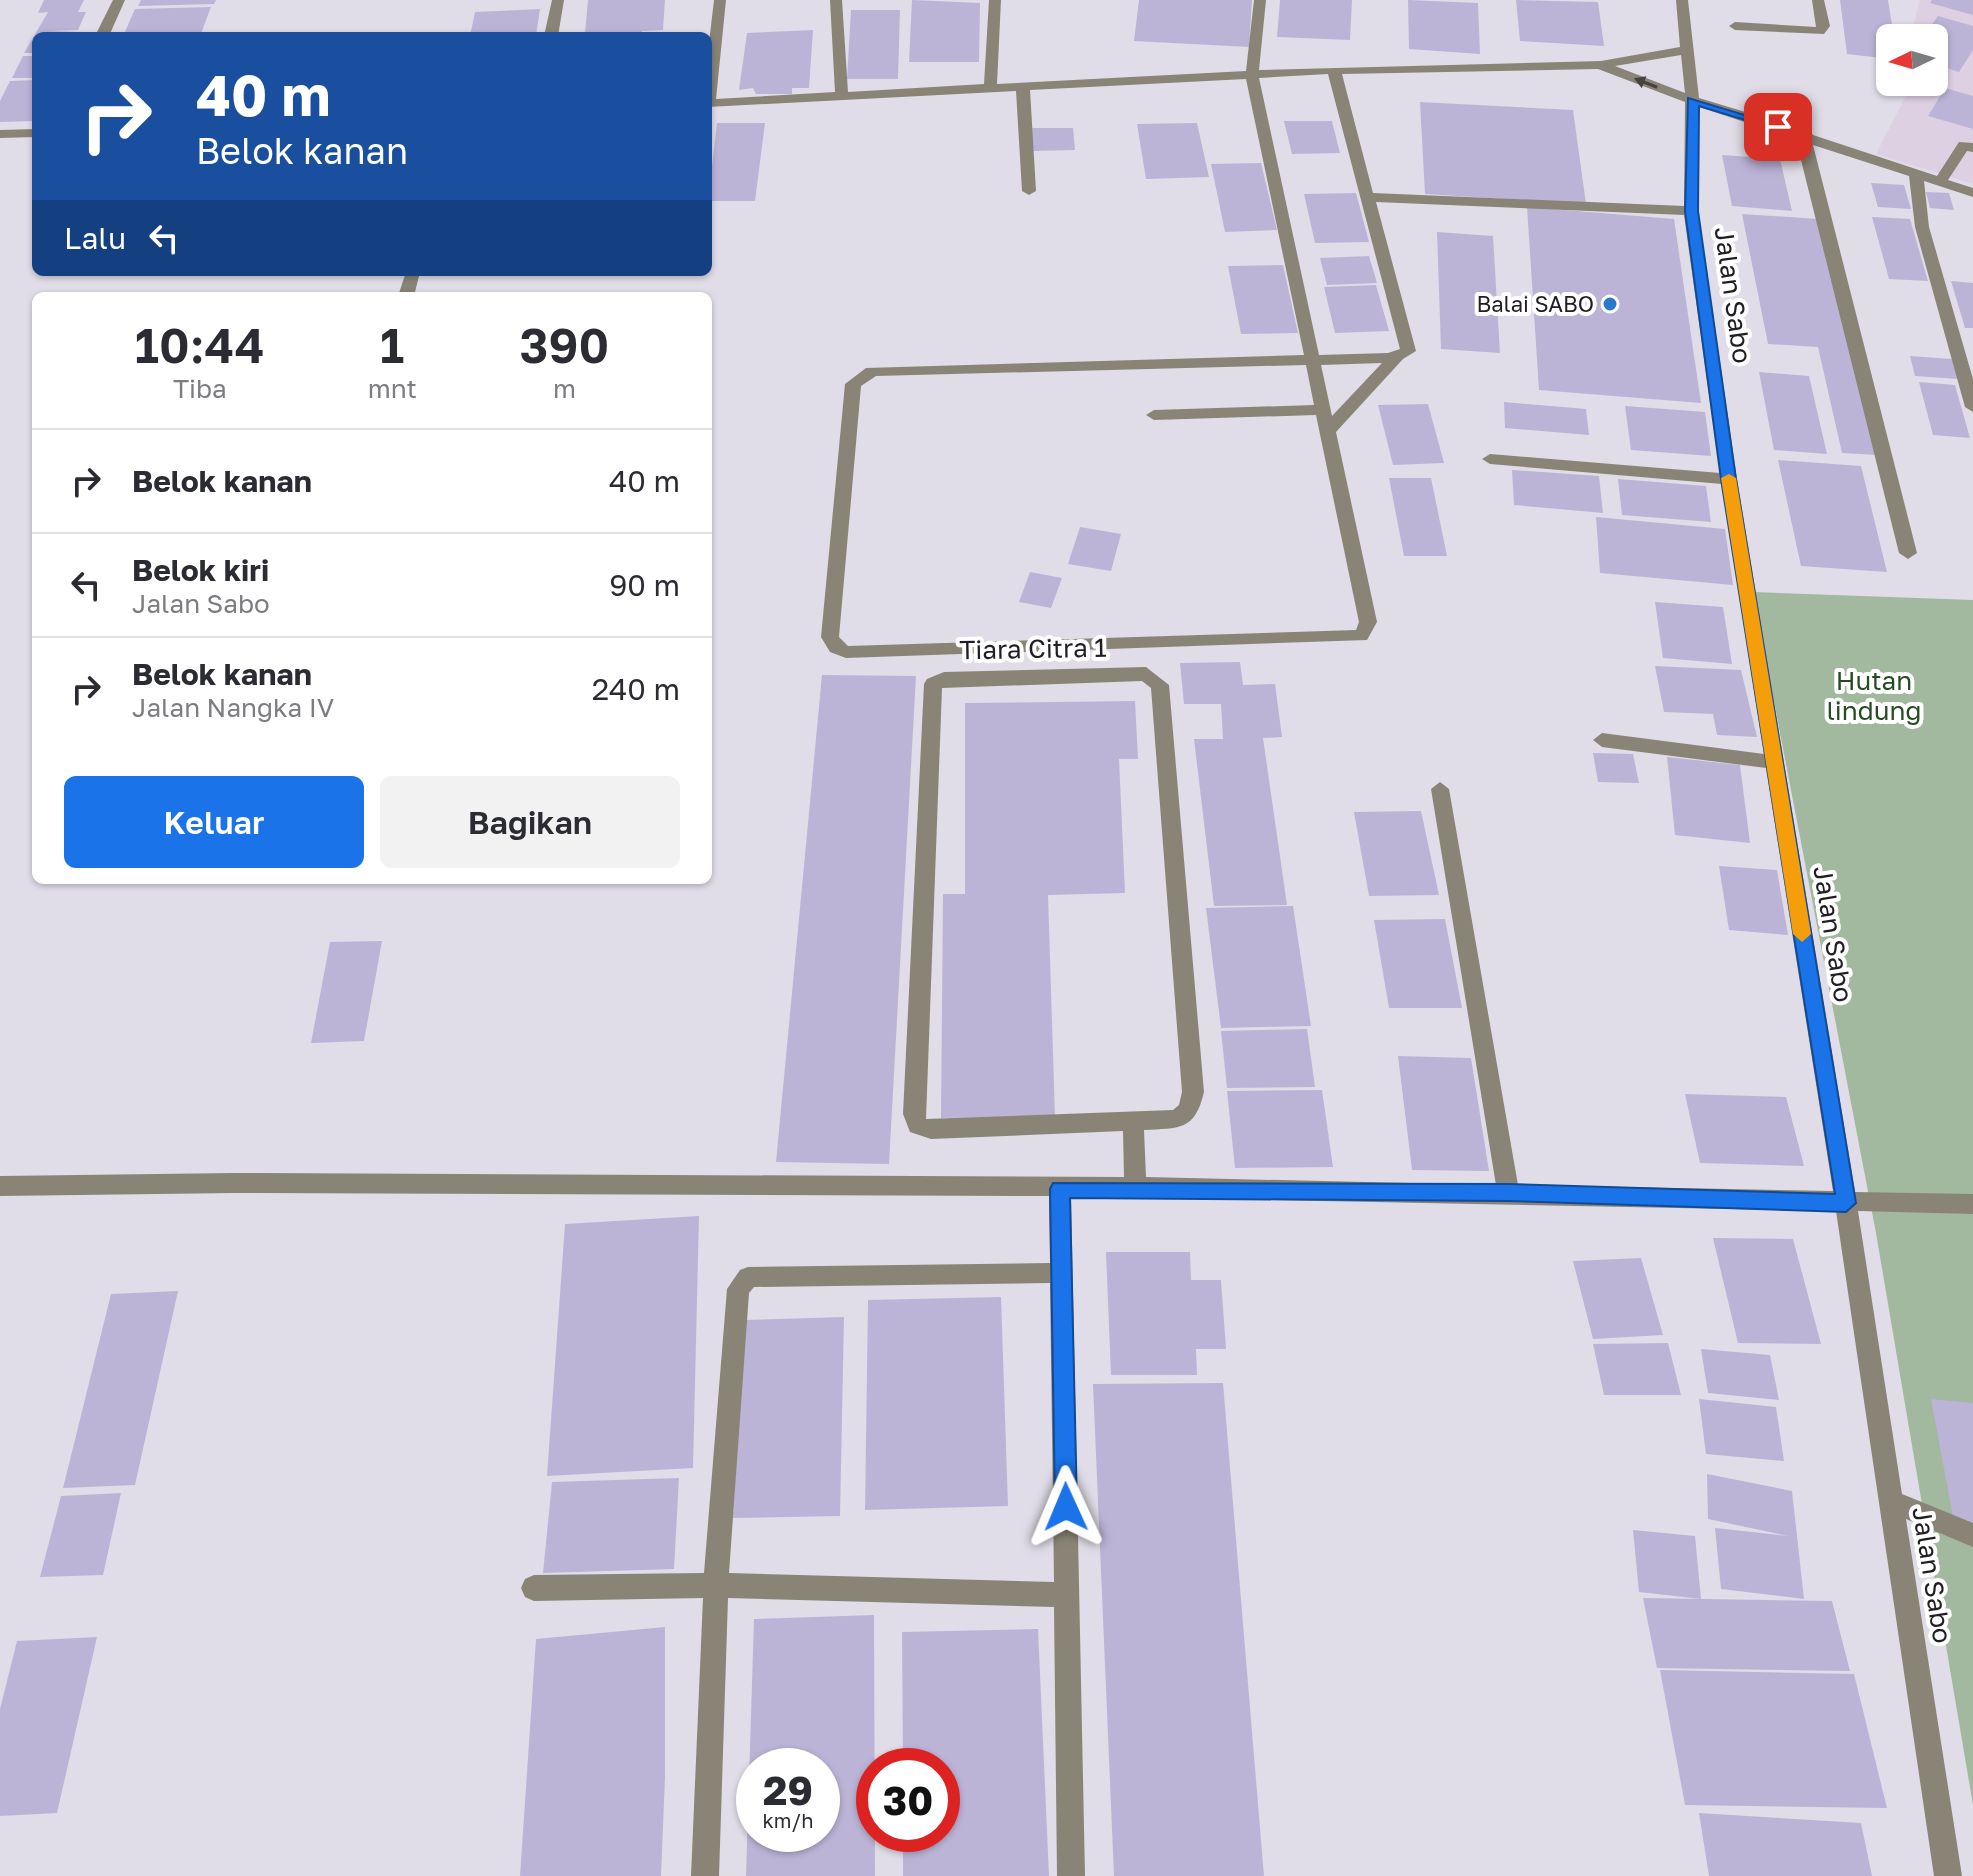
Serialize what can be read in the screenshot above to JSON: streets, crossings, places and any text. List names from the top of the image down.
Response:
{
  "streets": {
    "street": ["Jalan Sabo", "Tiara Citra 1"]
  },
  "parks": ["Hutan lindung"],
  "places": ["Balai SABO"],
  "north": "left",
  "page": {
    "turn": ["40 m", "Belok kanan"],
    "then": "Lalu",
    "eta": [
      "10:44",
      "Tiba",
      "1",
      "mnt",
      "390",
      "m"
    ],
    "list": [
      {
        "name": "Belok kanan",
        "value": "40 m"
      },
      {
        "name": "Belok kiri",
        "note": "Jalan Sabo",
        "value": "90 m"
      },
      {
        "name": "Belok kanan",
        "note": "Jalan Nangka IV",
        "value": "240 m"
      }
    ],
    "buttons": ["Keluar", "Bagikan"],
    "speed": "29 km/h",
    "limit": "30"
  }
}
